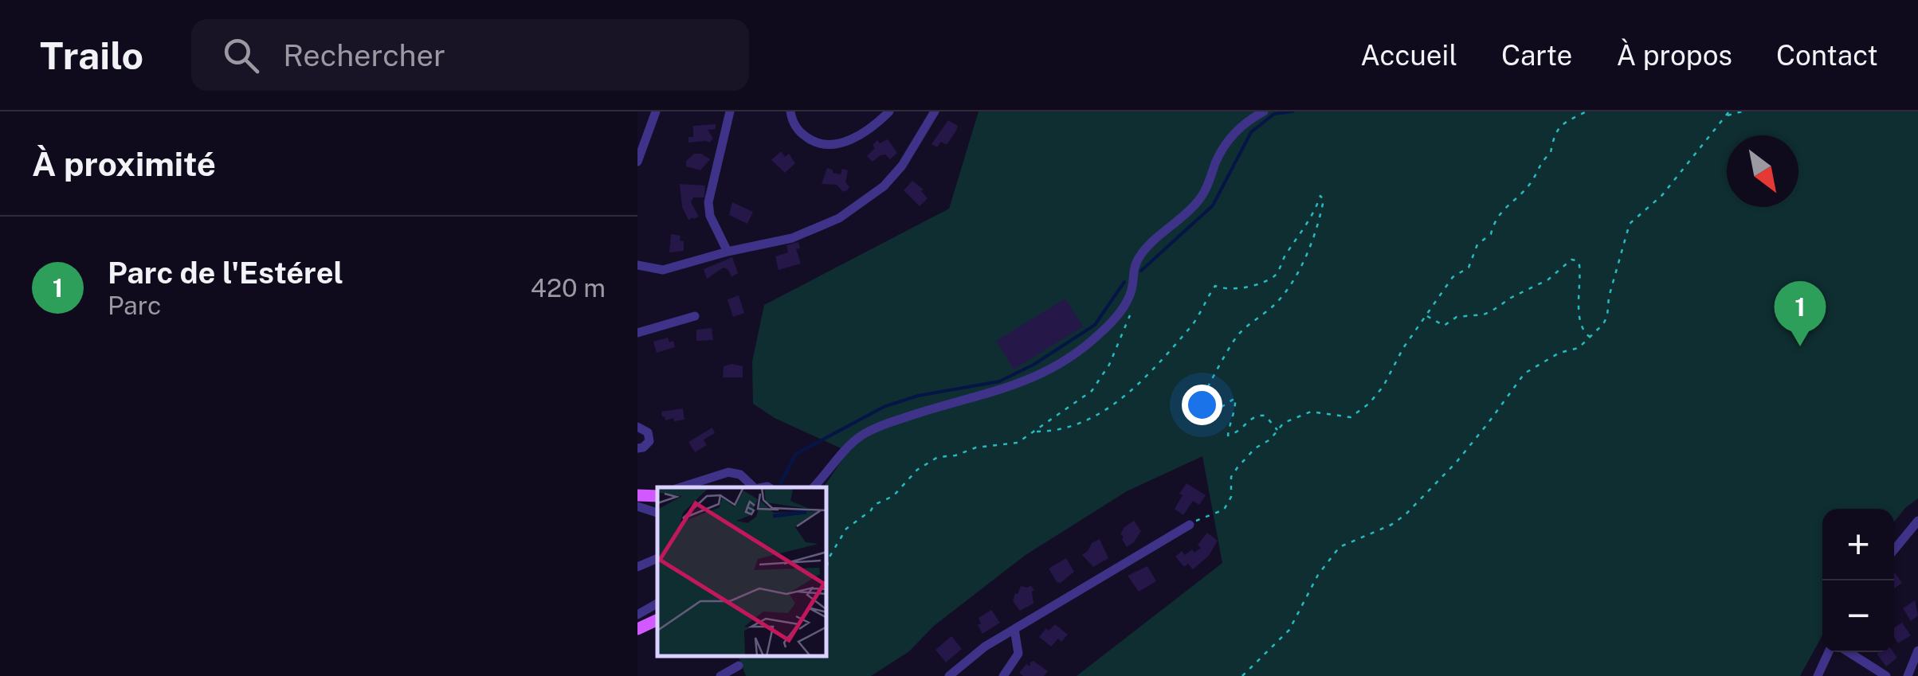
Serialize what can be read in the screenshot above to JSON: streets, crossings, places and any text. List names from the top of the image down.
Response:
{
  "north": "bottom right",
  "page": {
    "header": "Trailo",
    "search": "Rechercher",
    "nav": [
      "Accueil",
      "Carte",
      "À propos",
      "Contact"
    ],
    "heading": "À proximité",
    "list": [
      {
        "mark": "1",
        "name": "Parc de l'Estérel",
        "note": "Parc",
        "value": "420 m"
      }
    ],
    "pins": "1",
    "map_buttons": ["+", "−"]
  }
}
